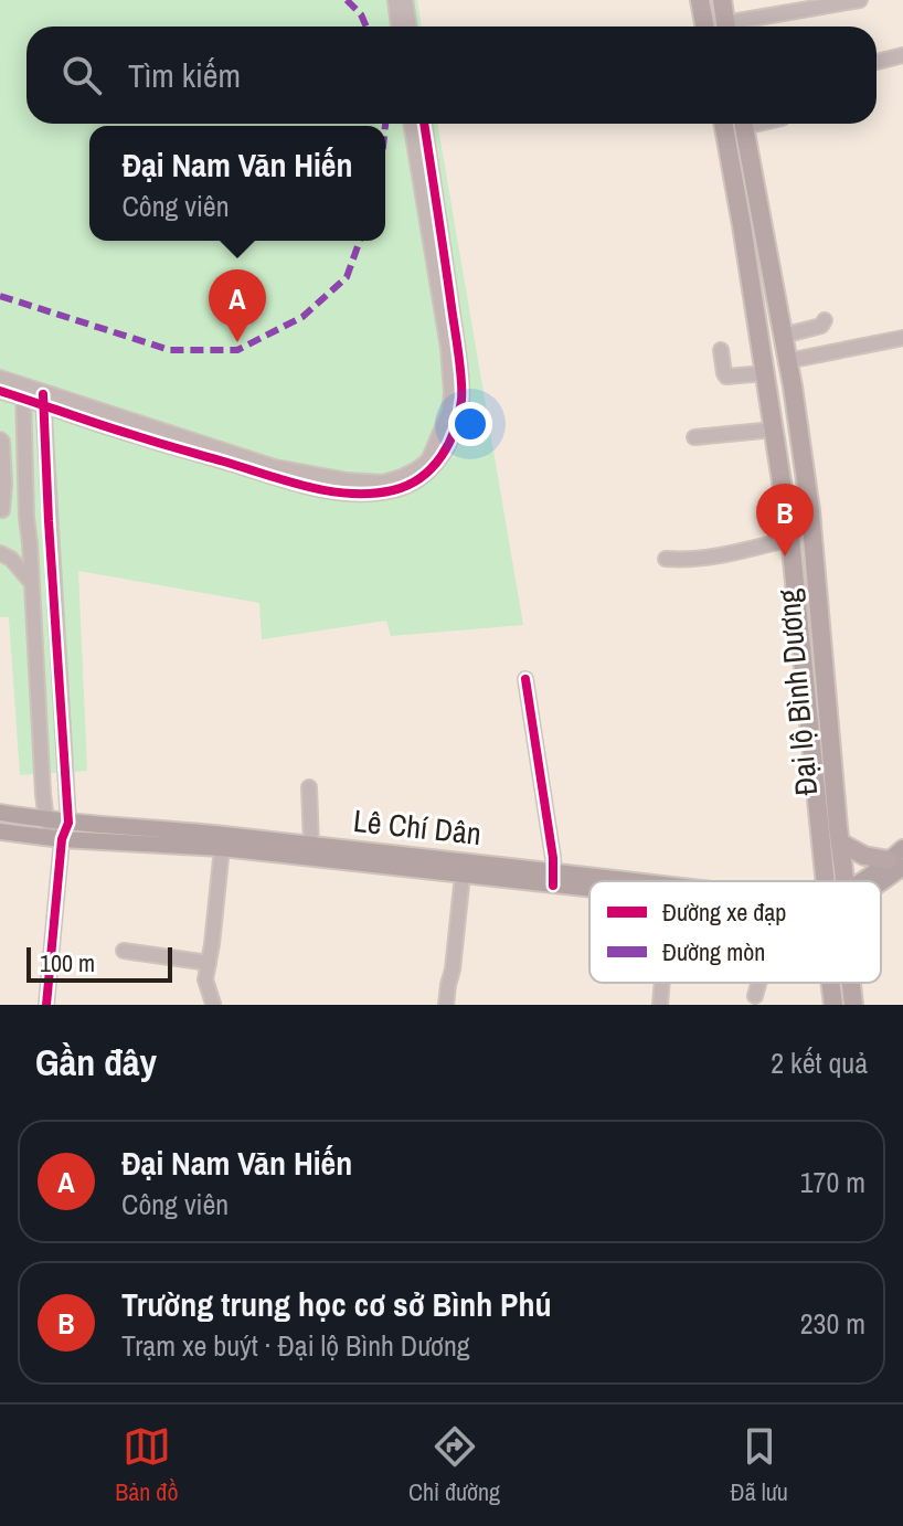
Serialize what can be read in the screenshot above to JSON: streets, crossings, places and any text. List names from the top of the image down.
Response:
{
  "streets": {
    "highway": ["Đại lộ Bình Dương"],
    "main road": ["Lê Chí Dân"]
  },
  "legend": ["Đường xe đạp", "Đường mòn"],
  "scale_bar": "100 m",
  "page": {
    "search": "Tìm kiếm",
    "popup": ["Đại Nam Văn Hiến", "Công viên"],
    "pins": ["A", "B"],
    "scale": "100 m",
    "heading": ["Gần đây", "2 kết quả"],
    "list": [
      {
        "mark": "A",
        "name": "Đại Nam Văn Hiến",
        "note": "Công viên",
        "value": "170 m"
      },
      {
        "mark": "B",
        "name": "Trường trung học cơ sở Bình Phú",
        "note": "Trạm xe buýt · Đại lộ Bình Dương",
        "value": "230 m"
      }
    ],
    "nav": ["Bản đồ", "Chỉ đường", "Đã lưu"]
  }
}
